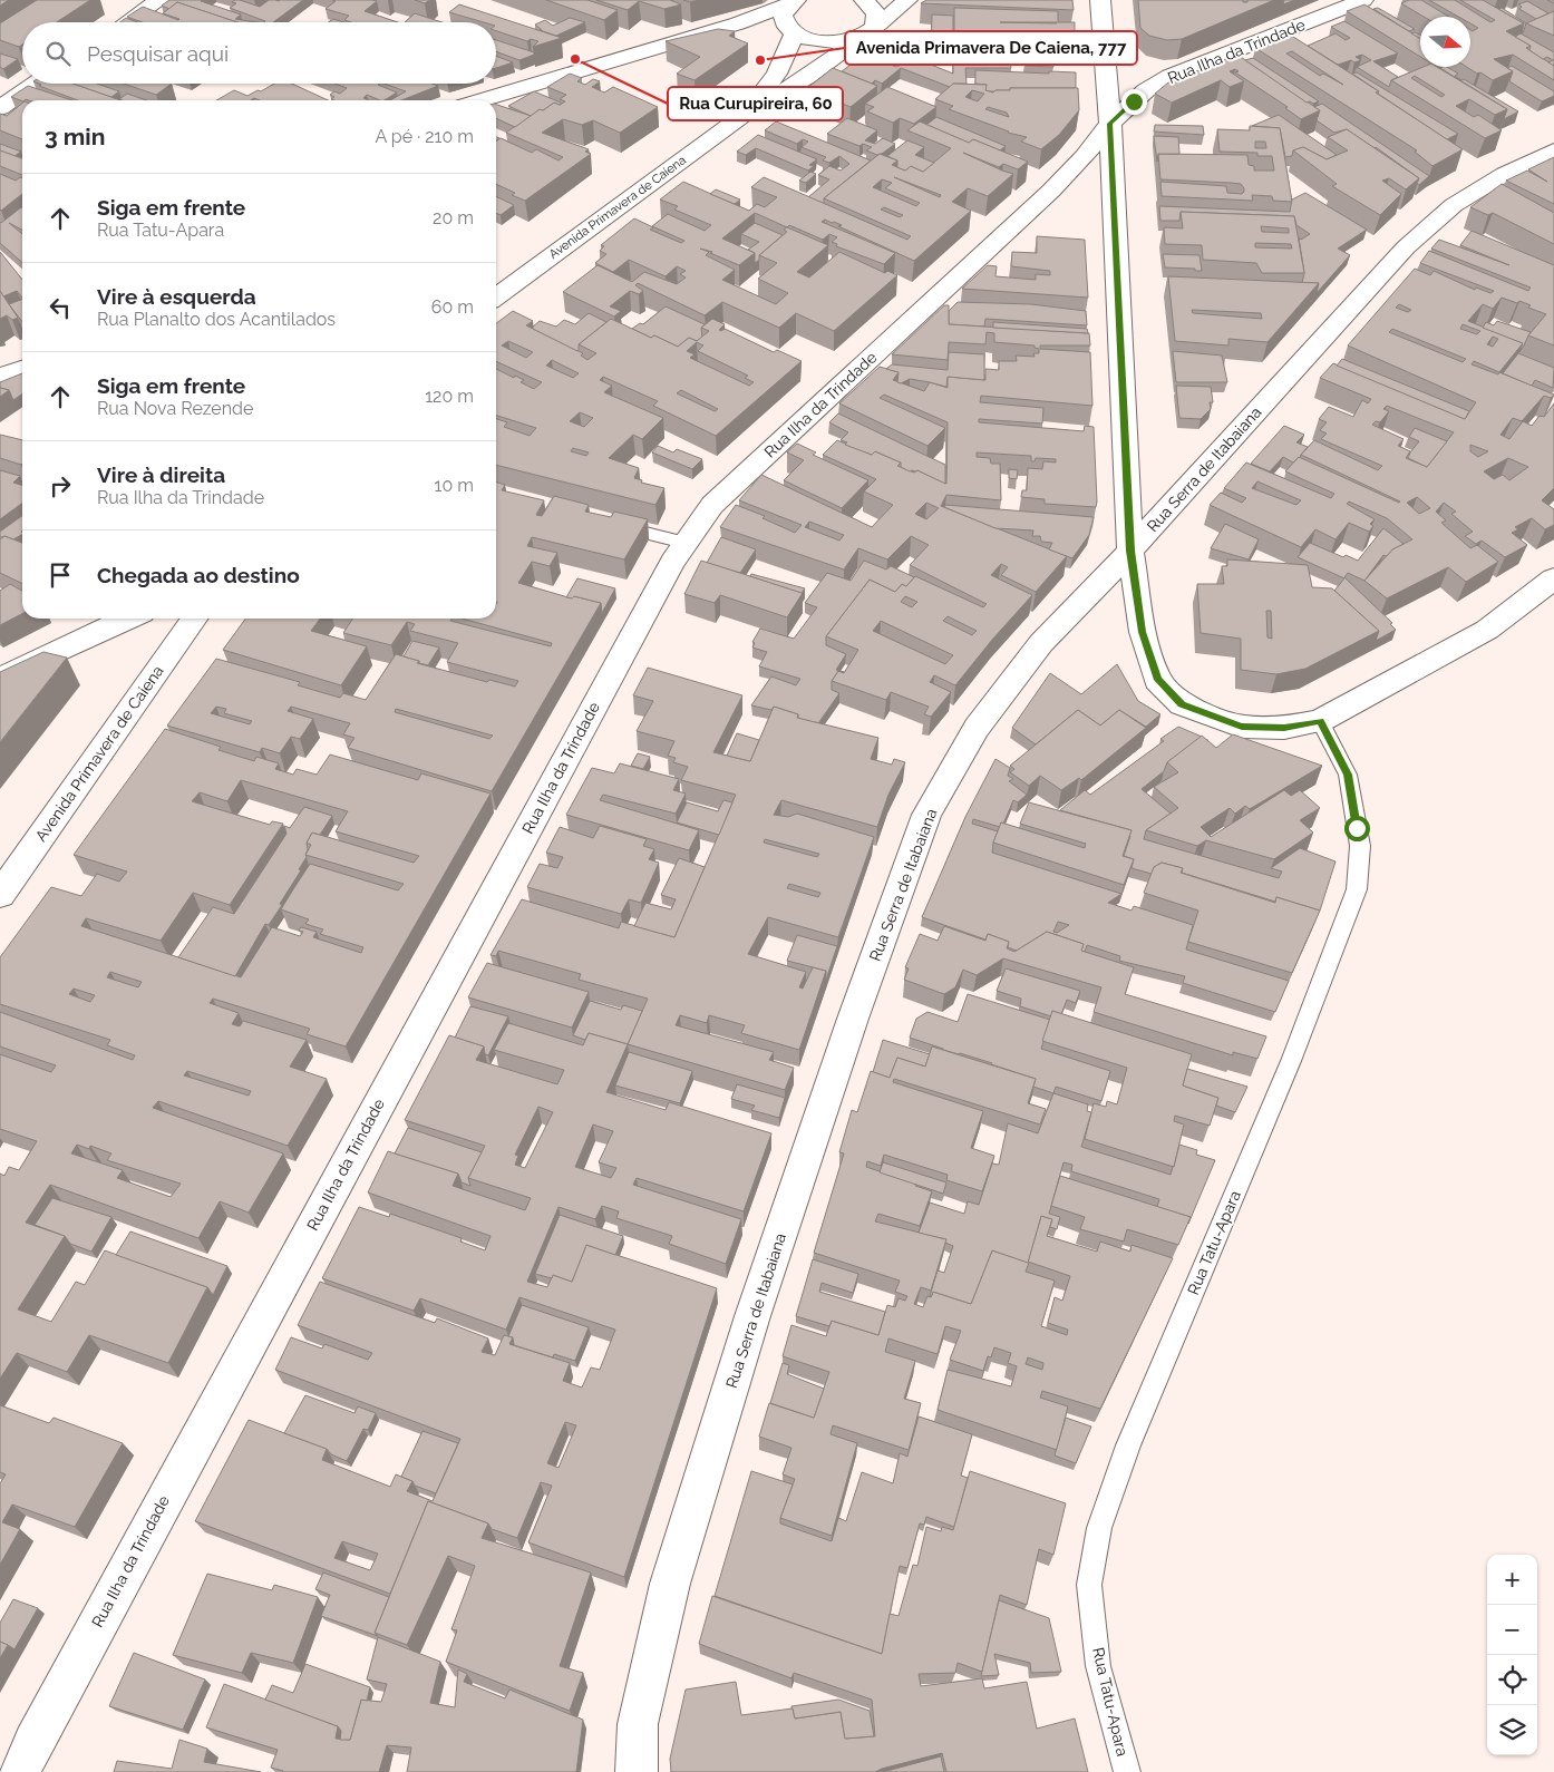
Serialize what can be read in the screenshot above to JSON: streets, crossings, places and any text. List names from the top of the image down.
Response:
{
  "streets": {
    "street": ["Rua Ilha da Trindade", "Avenida Primavera de Caiena", "Rua Serra de Itabaiana"],
    "lane": ["Rua Tatu-Apara"]
  },
  "places": ["Rua Curupireira, 60", "Avenida Primavera De Caiena, 777"],
  "north": "right",
  "page": {
    "search": "Pesquisar aqui",
    "heading": ["3 min", "A pé · 210 m"],
    "list": [
      ["Siga em frente", "Rua Tatu-Apara", "20 m"],
      ["Vire à esquerda", "Rua Planalto dos Acantilados", "60 m"],
      ["Siga em frente", "Rua Nova Rezende", "120 m"],
      ["Vire à direita", "Rua Ilha da Trindade", "10 m"],
      "Chegada ao destino"
    ],
    "map_buttons": ["+", "−"]
  }
}
